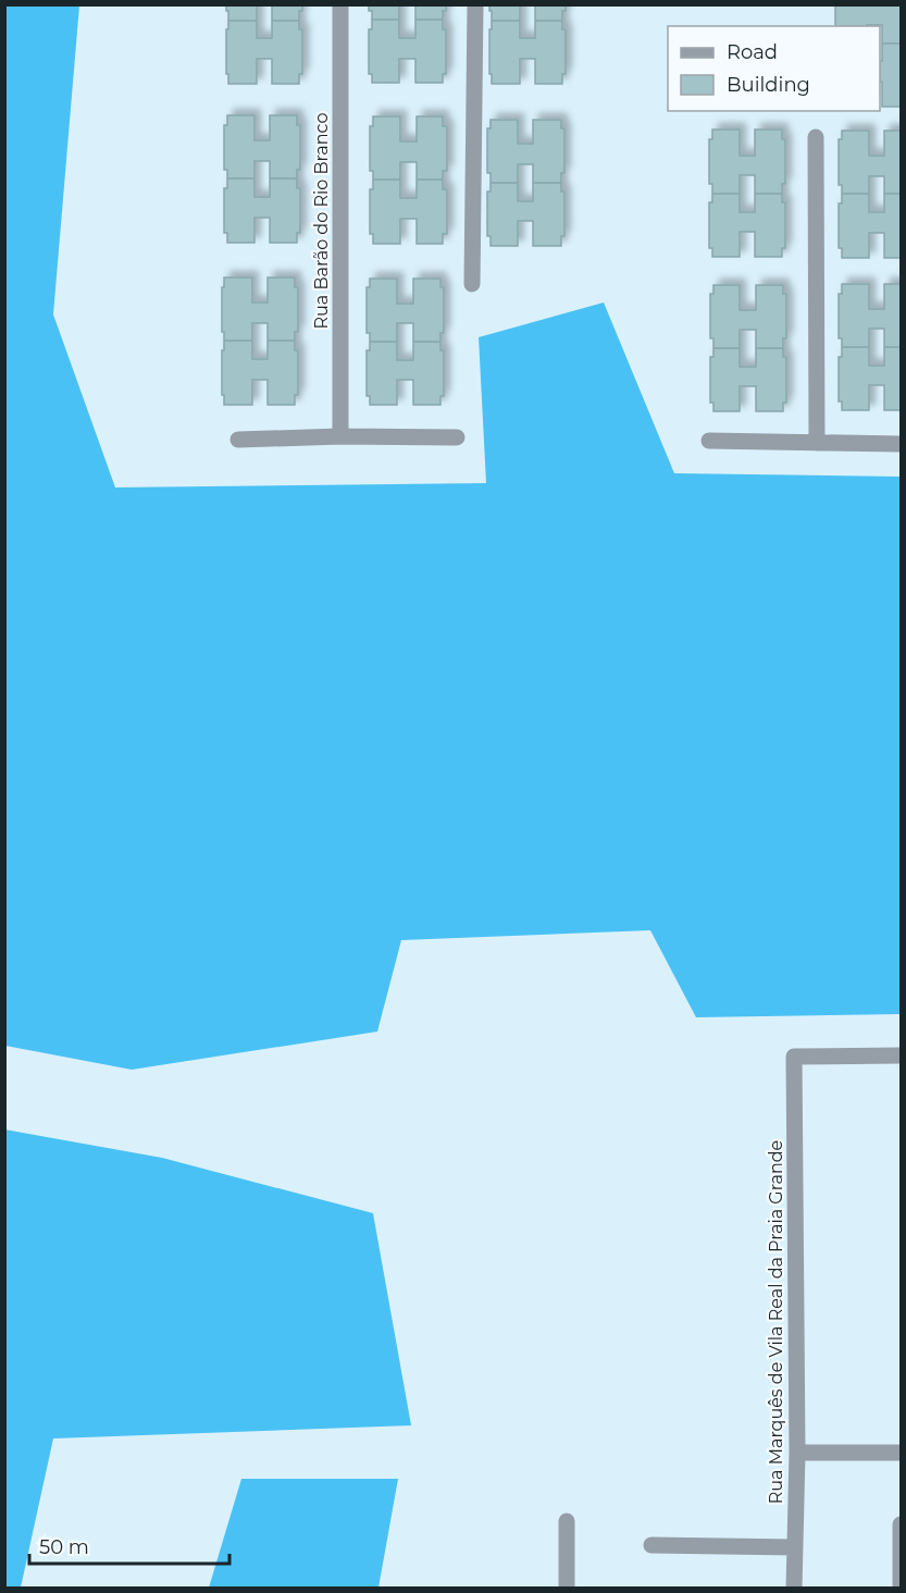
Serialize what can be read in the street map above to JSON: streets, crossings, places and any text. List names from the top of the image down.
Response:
{
  "streets": {
    "street": ["Rua Barão do Rio Branco", "Rua Marquês de Vila Real da Praia Grande"]
  },
  "legend": ["Road", "Building"],
  "scale_bar": "50 m"
}
